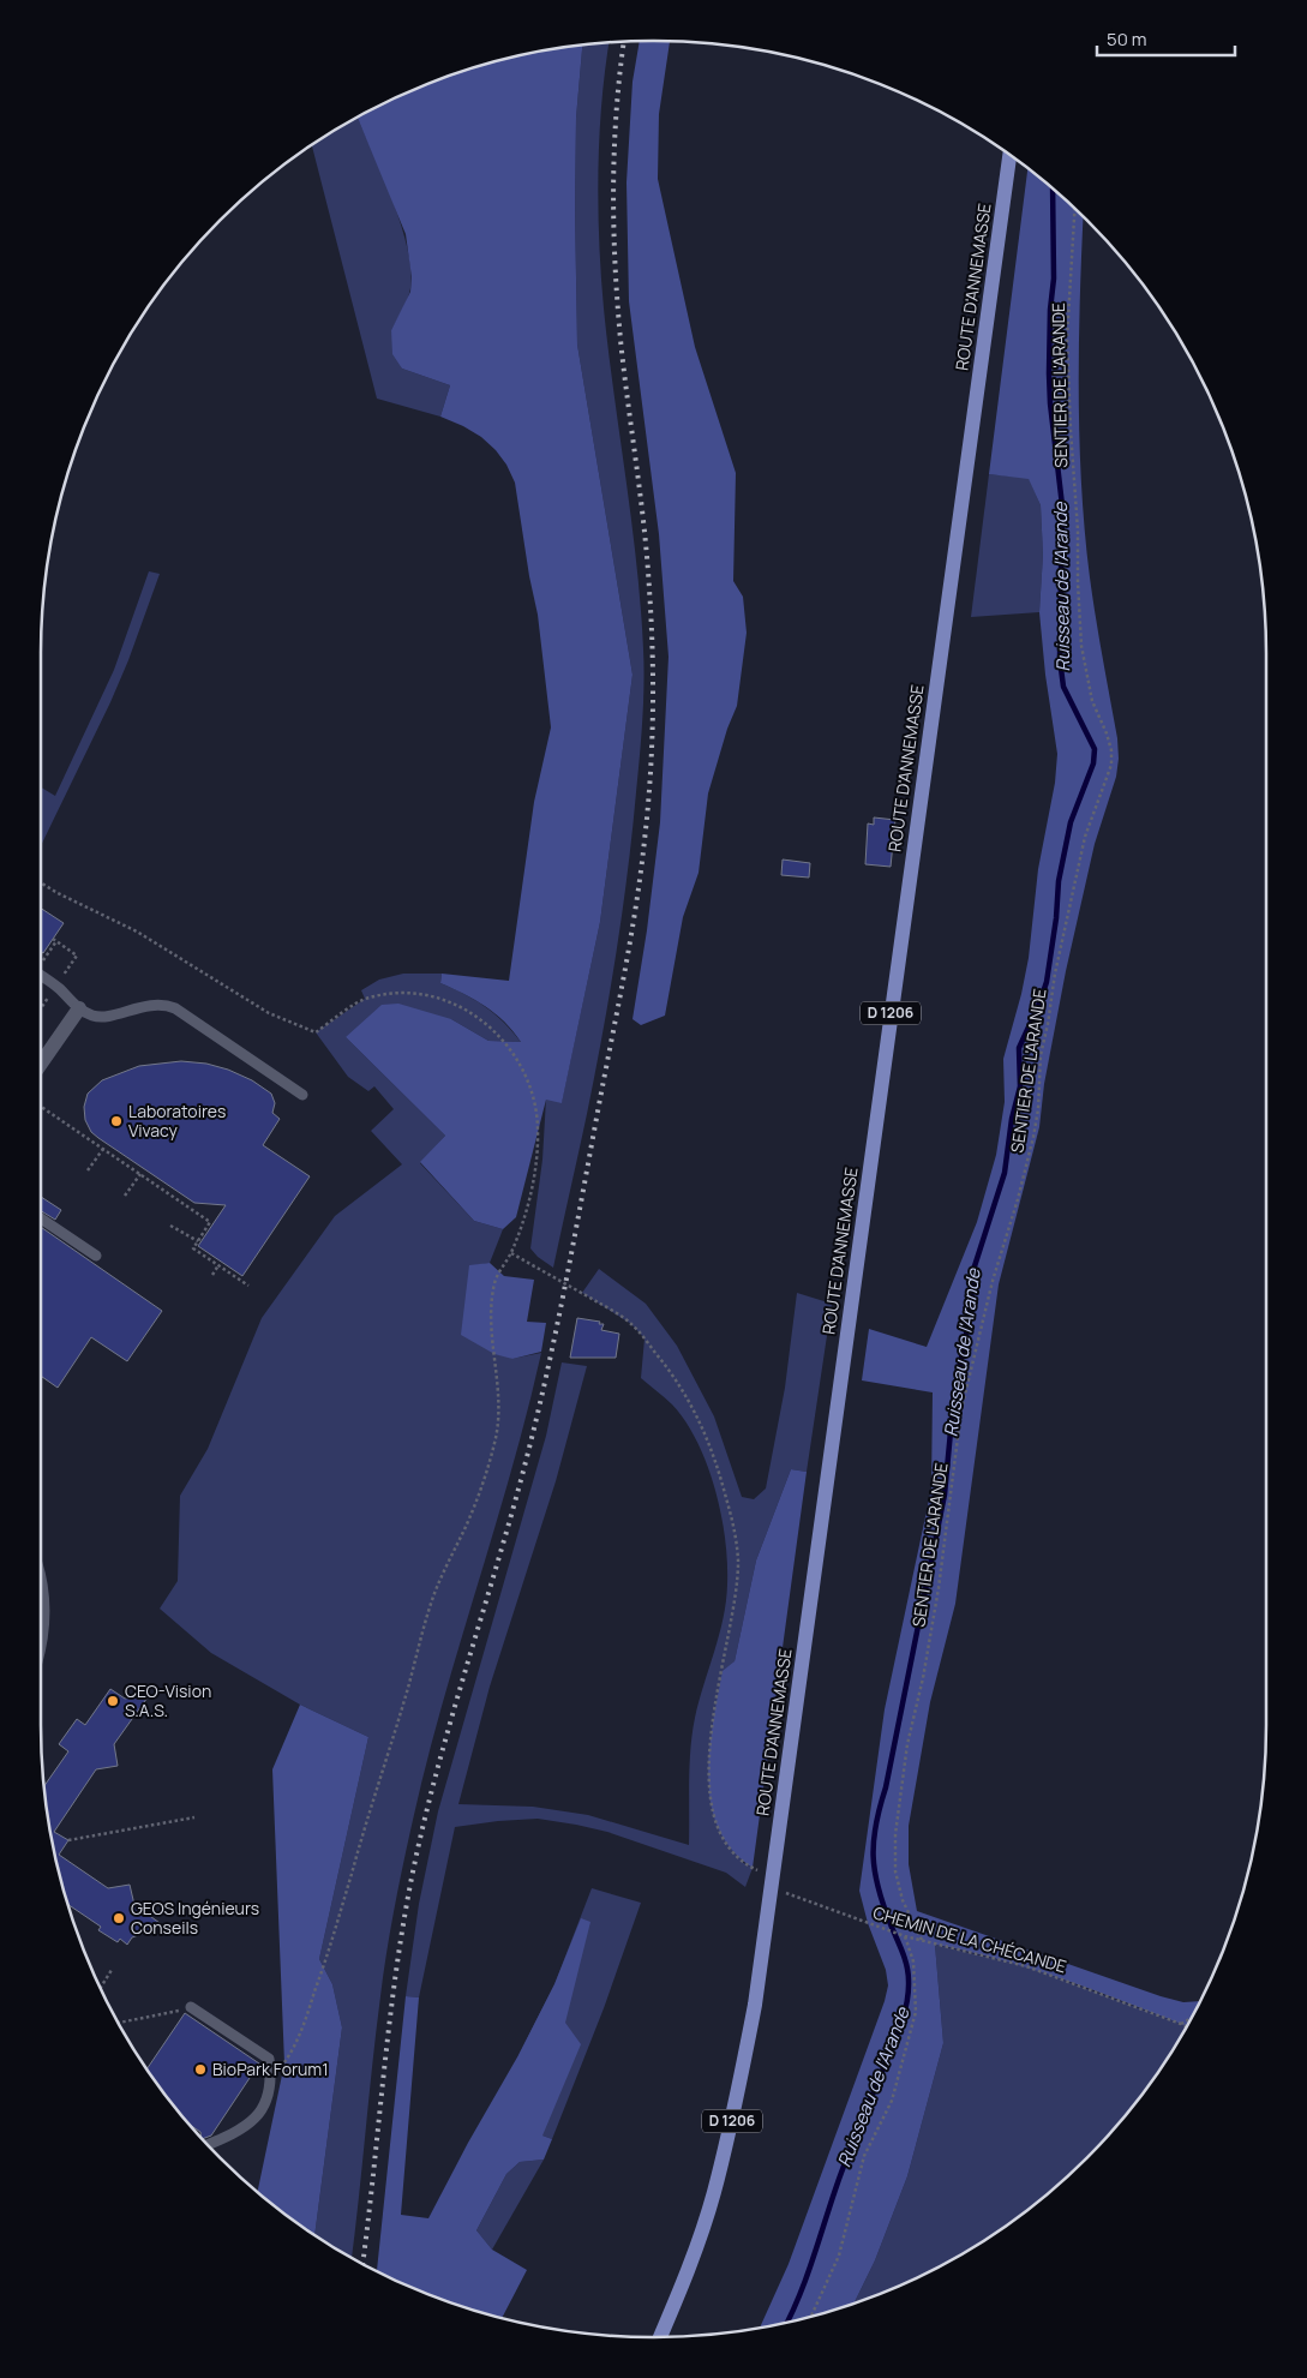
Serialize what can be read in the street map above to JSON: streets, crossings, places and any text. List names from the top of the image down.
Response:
{
  "streets": {
    "main road": ["ROUTE D'ANNEMASSE", "D 1206"],
    "path": ["SENTIER DE L'ARANDE", "CHEMIN DE LA CHÉCANDE"]
  },
  "crossings": [
    ["ROUTE D'ANNEMASSE", "CHEMIN DE LA CHÉCANDE"],
    ["SENTIER DE L'ARANDE", "CHEMIN DE LA CHÉCANDE"]
  ],
  "water": ["Ruisseau de l'Arande"],
  "places": [
    "Laboratoires Vivacy",
    "CEO-Vision S.A.S.",
    "GEOS Ingénieurs Conseils",
    "BioPark Forum1"
  ],
  "scale_bar": "50 m"
}
